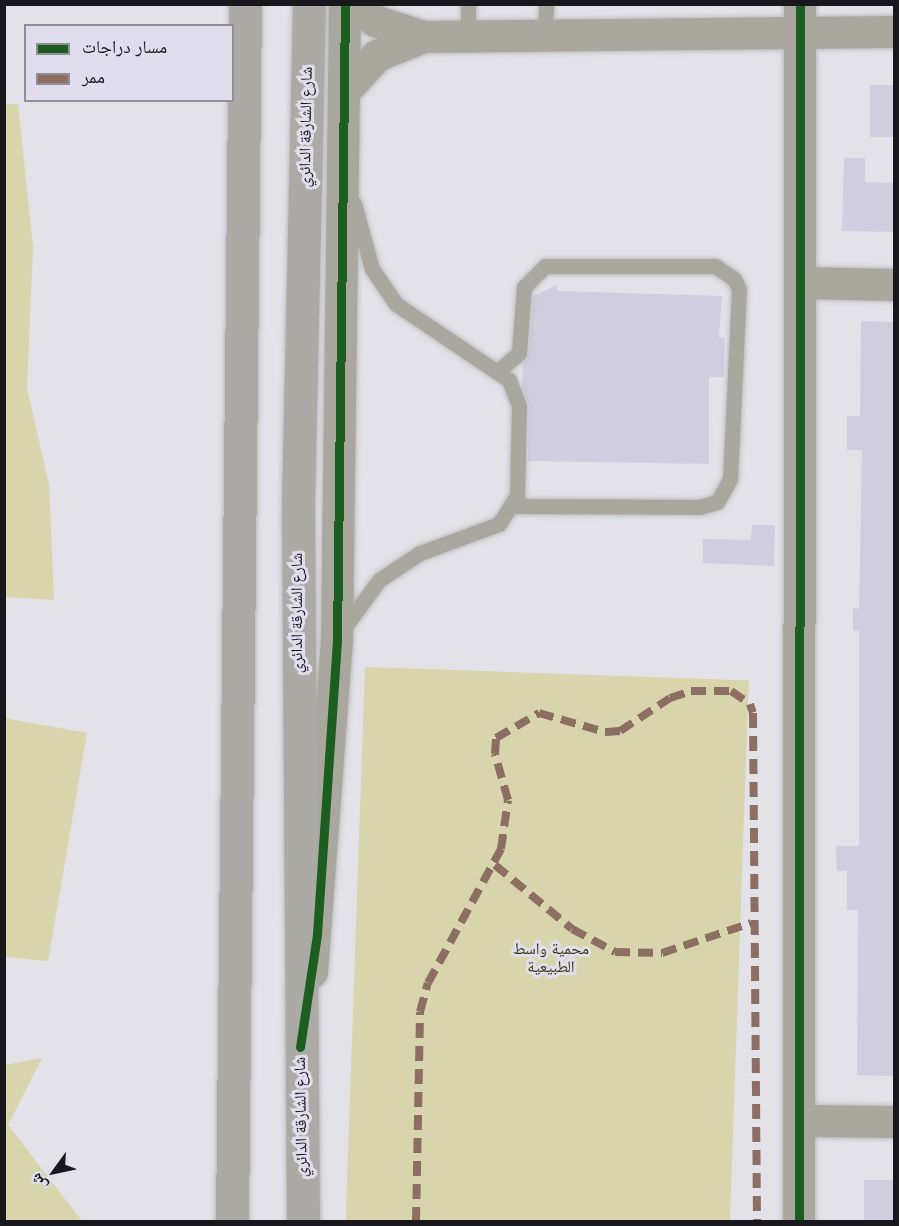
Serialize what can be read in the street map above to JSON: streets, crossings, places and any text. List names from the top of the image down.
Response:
{
  "streets": {
    "highway": ["شارع الشارقة الدائري"]
  },
  "parks": ["محمية واسط الطبيعية"],
  "legend": ["مسار دراجات", "ممر"],
  "north": "bottom left"
}
